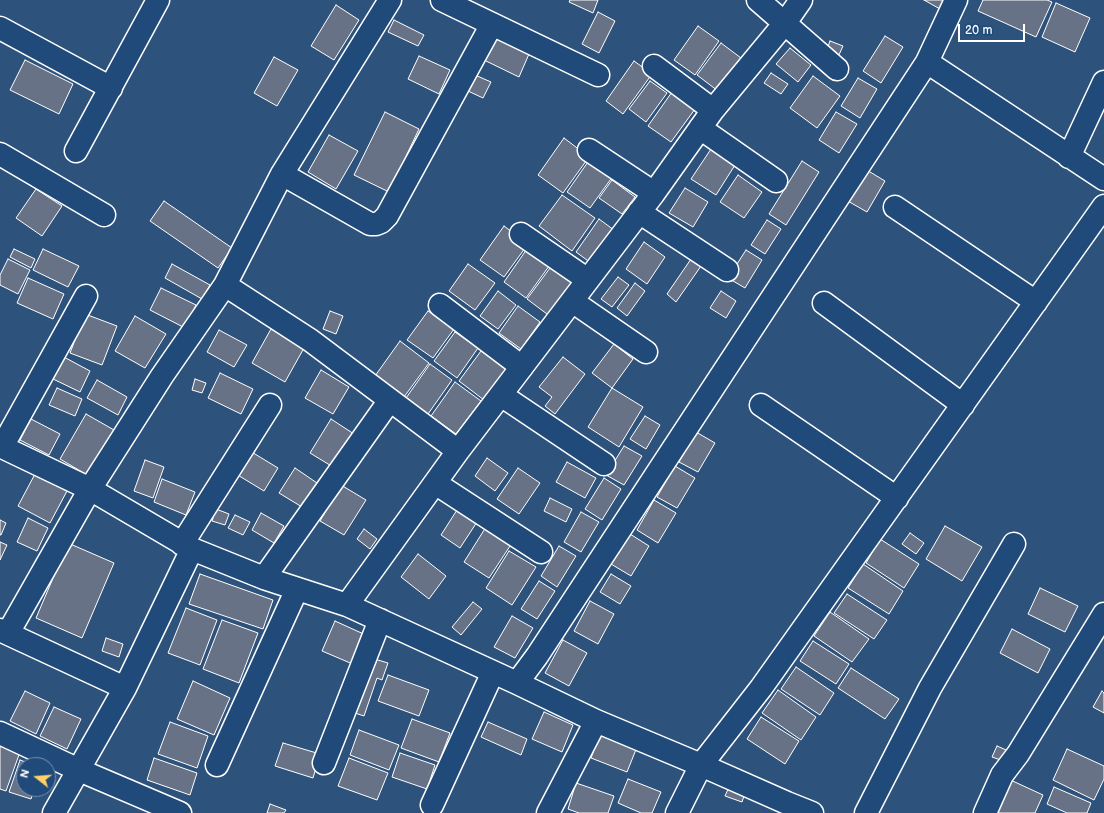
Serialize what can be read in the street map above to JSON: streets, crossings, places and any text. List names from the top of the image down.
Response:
{
  "scale_bar": "20 m",
  "north": "left"
}
